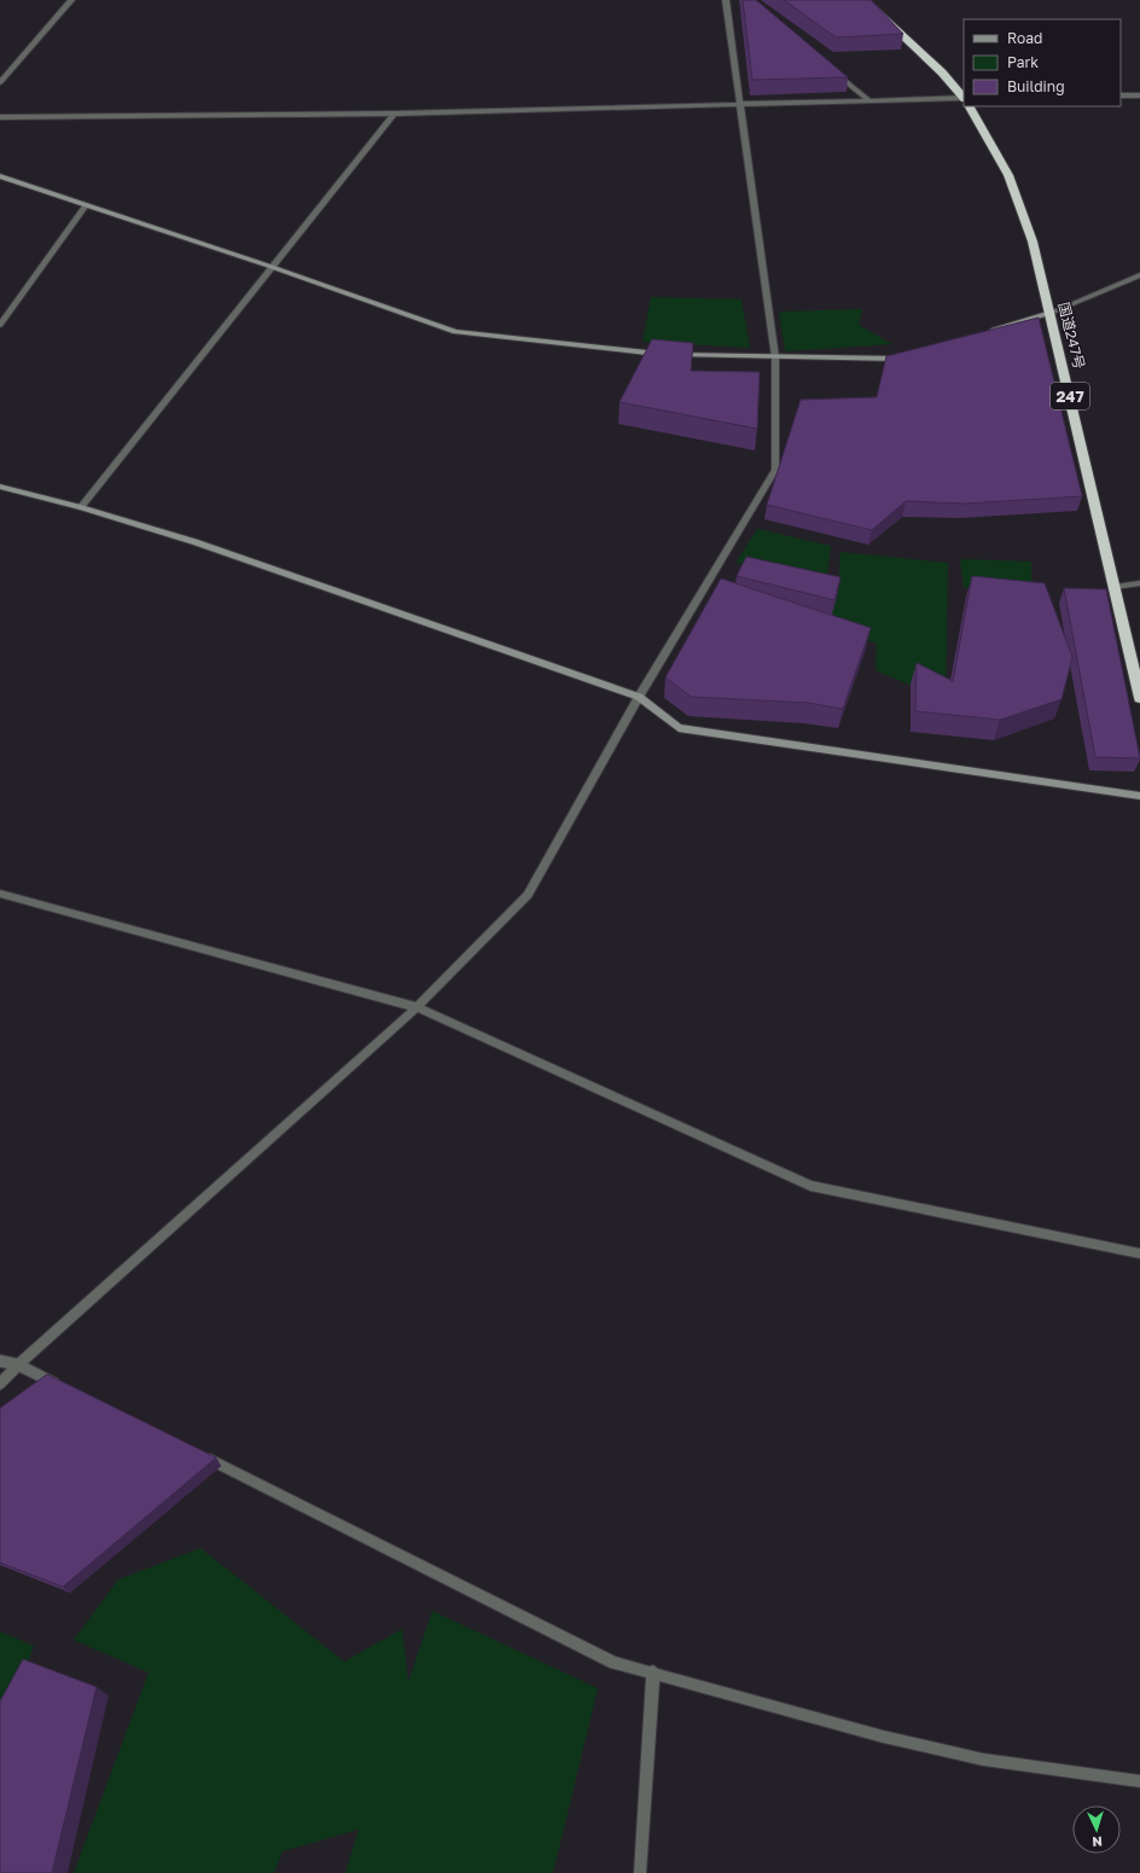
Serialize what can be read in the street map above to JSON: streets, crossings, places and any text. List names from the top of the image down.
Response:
{
  "streets": {
    "highway": ["国道247号", "247"]
  },
  "legend": ["Road", "Park", "Building"],
  "north": "bottom"
}
